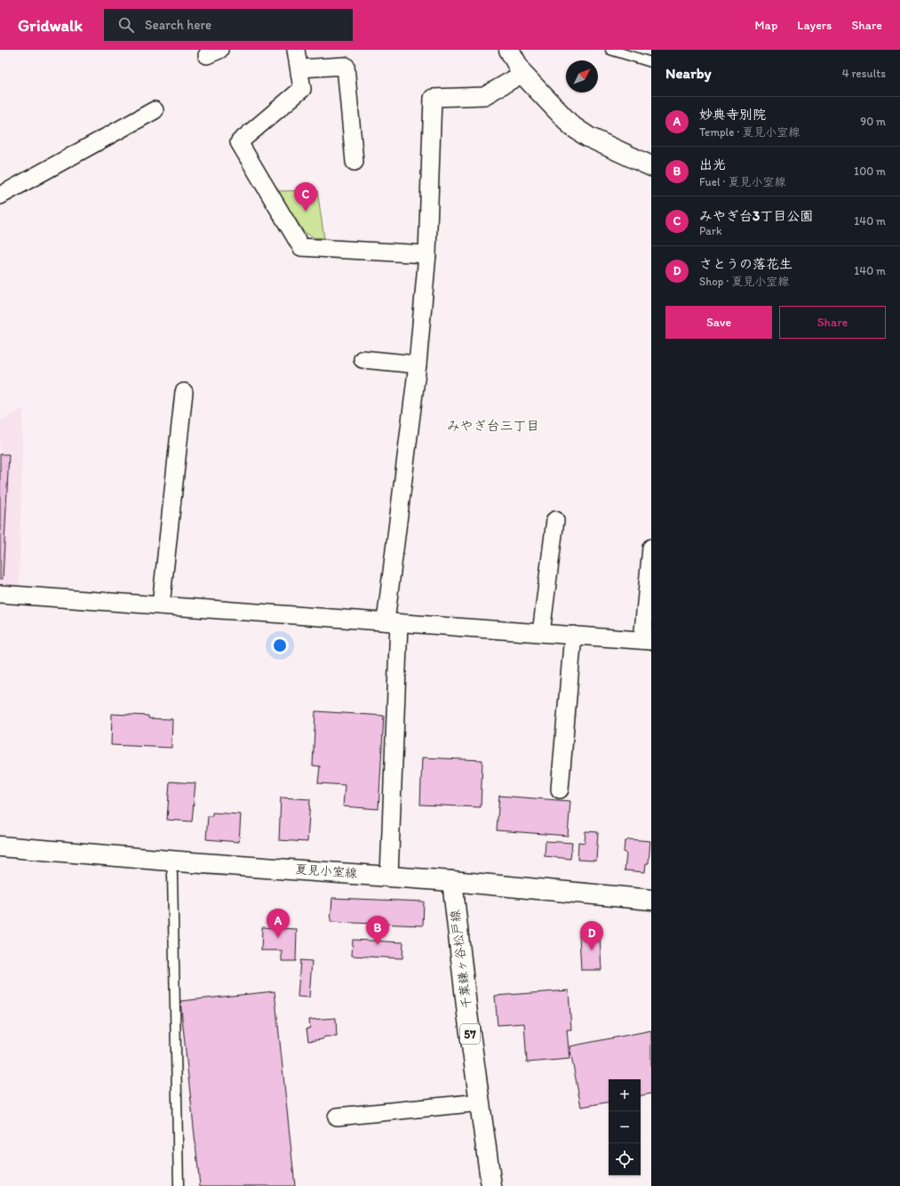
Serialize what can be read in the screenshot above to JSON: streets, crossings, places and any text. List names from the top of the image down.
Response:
{
  "streets": {
    "main road": ["夏見小室線", "千葉鎌ヶ谷松戸線", "57"]
  },
  "crossings": [
    ["夏見小室線", "千葉鎌ヶ谷松戸線"]
  ],
  "districts": ["みやぎ台三丁目"],
  "north": "top right",
  "page": {
    "header": "Gridwalk",
    "search": "Search here",
    "nav": ["Map", "Layers", "Share"],
    "heading": ["Nearby", "4 results"],
    "list": [
      {
        "mark": "A",
        "name": "妙典寺別院",
        "note": "Temple · 夏見小室線",
        "value": "90 m"
      },
      {
        "mark": "B",
        "name": "出光",
        "note": "Fuel · 夏見小室線",
        "value": "100 m"
      },
      {
        "mark": "C",
        "name": "みやぎ台3丁目公園",
        "note": "Park",
        "value": "140 m"
      },
      {
        "mark": "D",
        "name": "さとうの落花生",
        "note": "Shop · 夏見小室線",
        "value": "140 m"
      }
    ],
    "pins": [
      "C",
      "A",
      "B",
      "D"
    ],
    "buttons": ["Save", "Share"],
    "map_buttons": ["+", "−"]
  }
}
